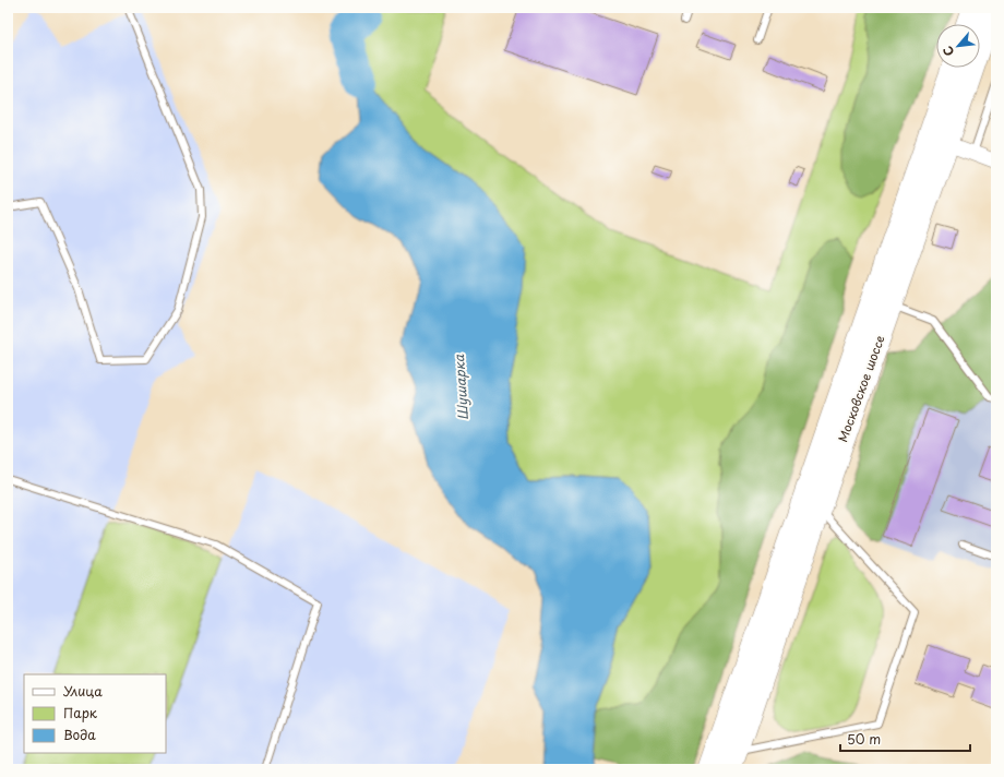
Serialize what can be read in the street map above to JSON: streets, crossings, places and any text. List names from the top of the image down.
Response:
{
  "streets": {
    "highway": ["Московское шоссе"]
  },
  "water": ["Шушарка"],
  "legend": ["Улица", "Парк", "Вода"],
  "scale_bar": "50 m",
  "north": "bottom left"
}
